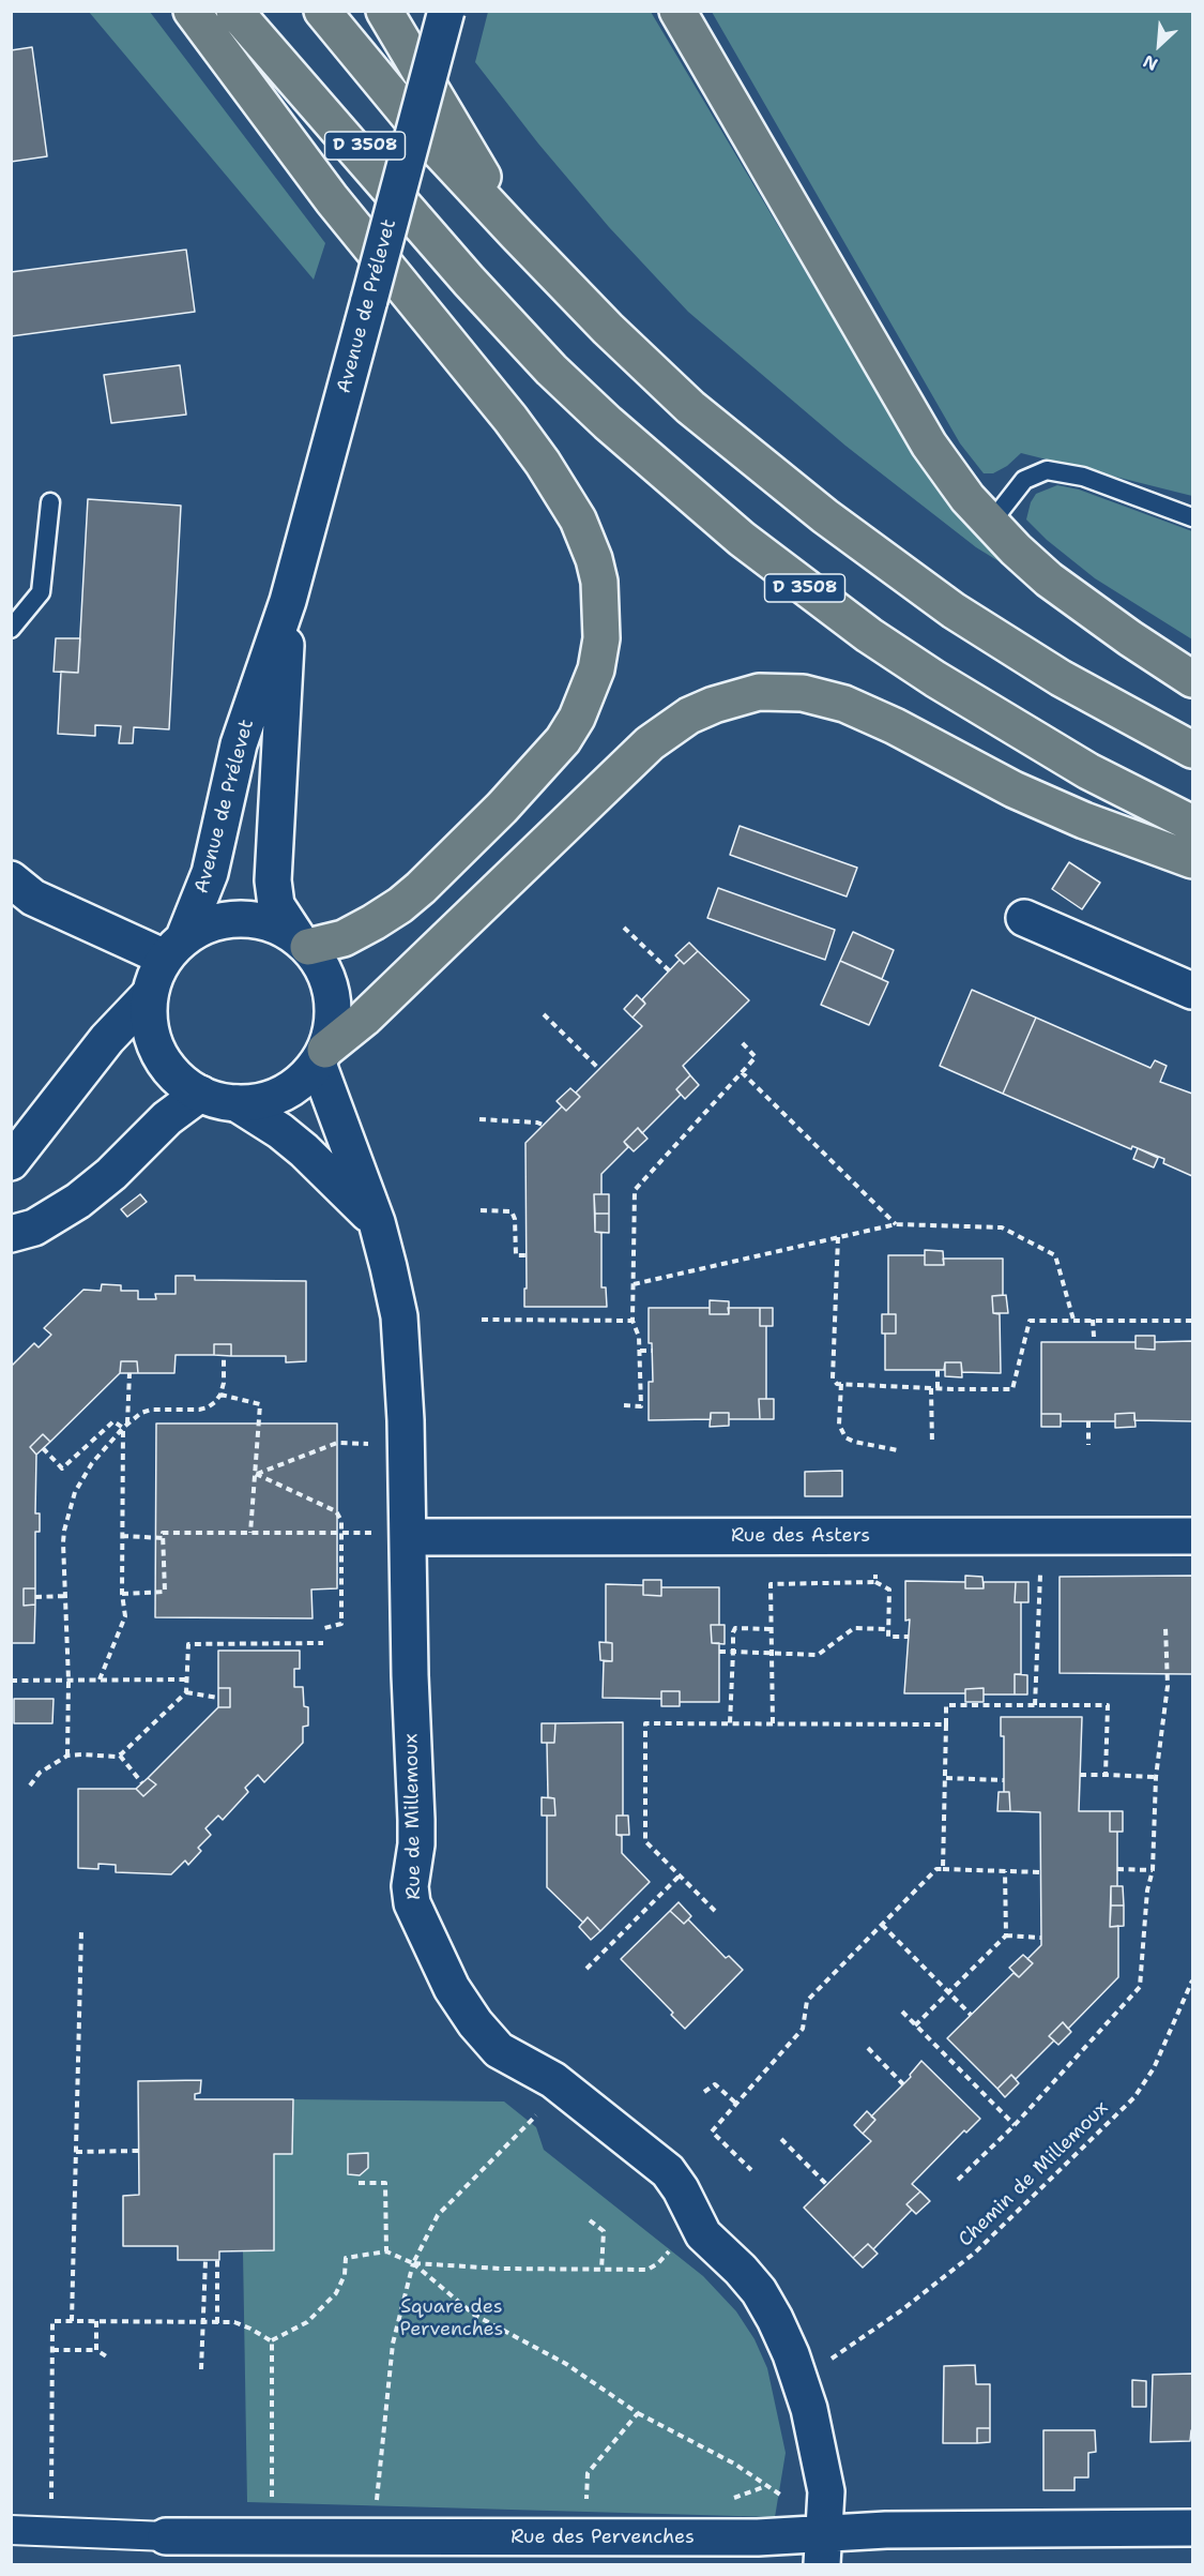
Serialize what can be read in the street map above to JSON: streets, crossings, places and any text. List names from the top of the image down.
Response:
{
  "streets": {
    "highway": ["D 3508"],
    "street": [
      "Avenue de Prélevet",
      "Rue des Asters",
      "Rue de Millemoux",
      "Rue des Pervenches"
    ],
    "path": ["Chemin de Millemoux"]
  },
  "crossings": [
    ["Avenue de Prélevet", "Rue de Millemoux"],
    ["Rue des Asters", "Rue de Millemoux"],
    ["Rue de Millemoux", "Rue des Pervenches"]
  ],
  "parks": ["Square des Pervenches"],
  "north": "bottom left"
}
